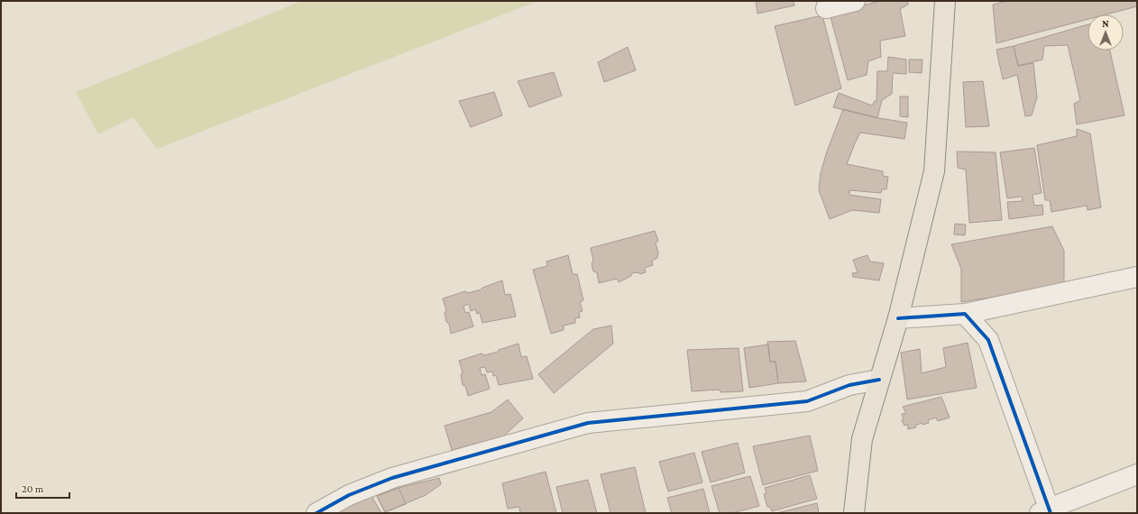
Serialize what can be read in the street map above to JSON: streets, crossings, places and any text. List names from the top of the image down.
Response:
{
  "scale_bar": "20 m",
  "north": "top"
}
